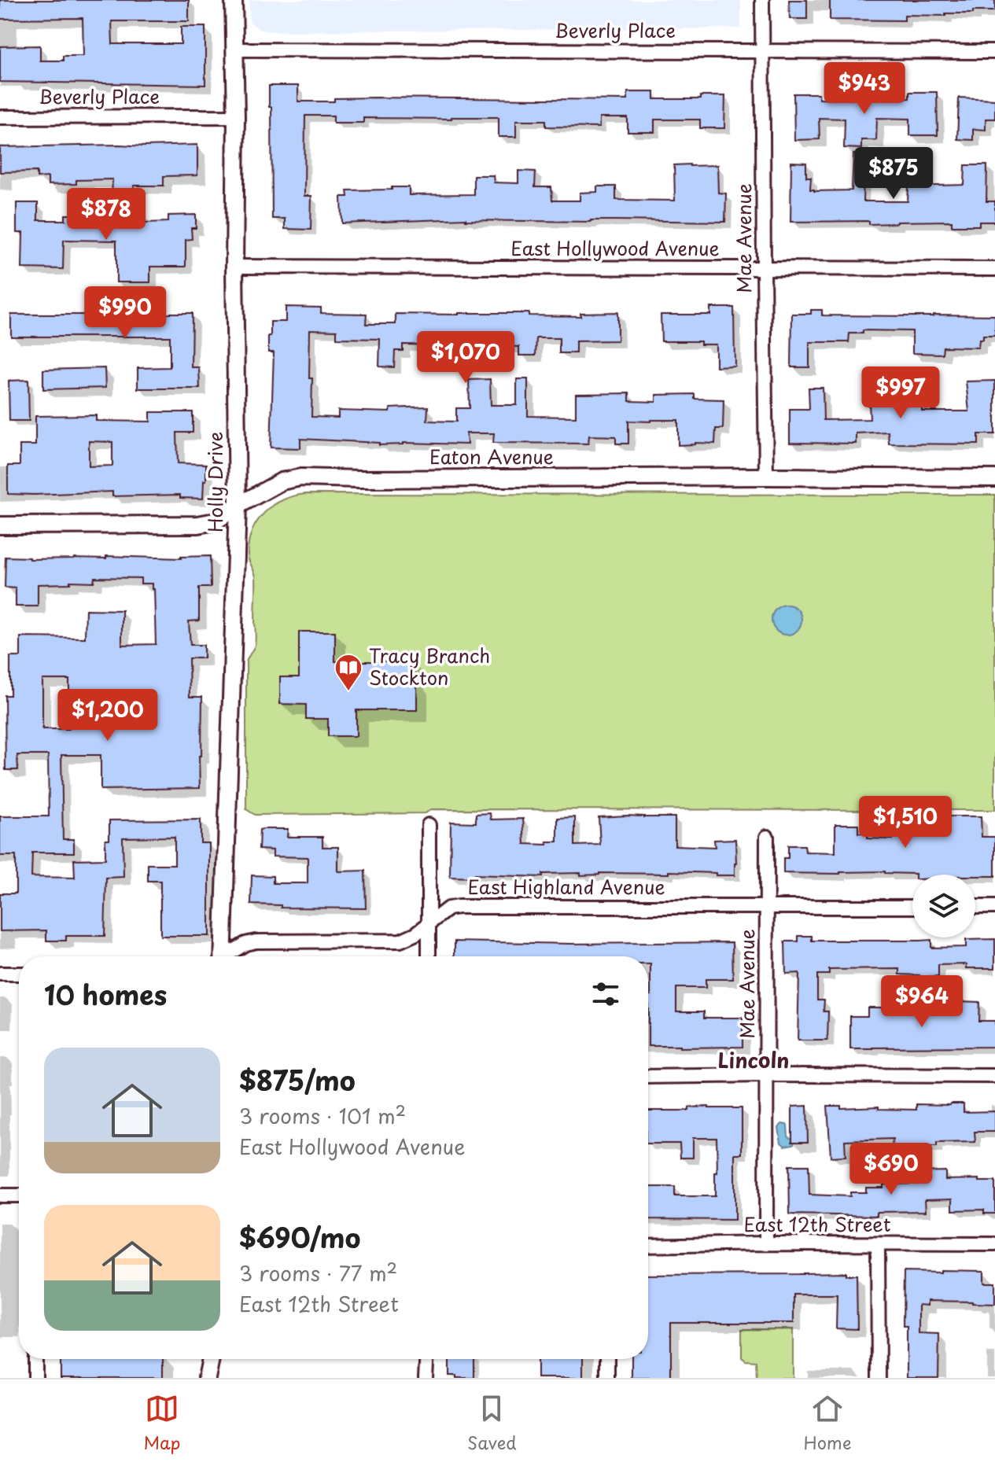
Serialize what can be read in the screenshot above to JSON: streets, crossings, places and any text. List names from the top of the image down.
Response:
{
  "streets": {
    "street": [
      "Beverly Place",
      "Mae Avenue",
      "East Hollywood Avenue",
      "Eaton Avenue",
      "Holly Drive",
      "East Highland Avenue",
      "East 12th Street"
    ]
  },
  "crossings": [
    ["Beverly Place", "Mae Avenue"],
    ["Beverly Place", "Holly Drive"],
    ["Mae Avenue", "East Hollywood Avenue"],
    ["Mae Avenue", "Eaton Avenue"],
    ["Mae Avenue", "East Highland Avenue"],
    ["Mae Avenue", "East 12th Street"],
    ["East Hollywood Avenue", "Holly Drive"],
    ["Eaton Avenue", "Holly Drive"]
  ],
  "districts": ["Lincoln"],
  "places": {
    "library": ["Tracy Branch Stockton"]
  },
  "page": {
    "price": [
      "$943",
      "$875",
      "$878",
      "$990",
      "$1,070",
      "$997",
      "$1,200",
      "$1,510",
      "$964",
      "$690"
    ],
    "heading": "10 homes",
    "list": [
      {
        "name": "$875/mo",
        "note": "3 rooms · 101 m² · East Hollywood Avenue"
      },
      {
        "name": "$690/mo",
        "note": "3 rooms · 77 m² · East 12th Street"
      }
    ],
    "tabs": ["Map", "Saved", "Home"]
  }
}
